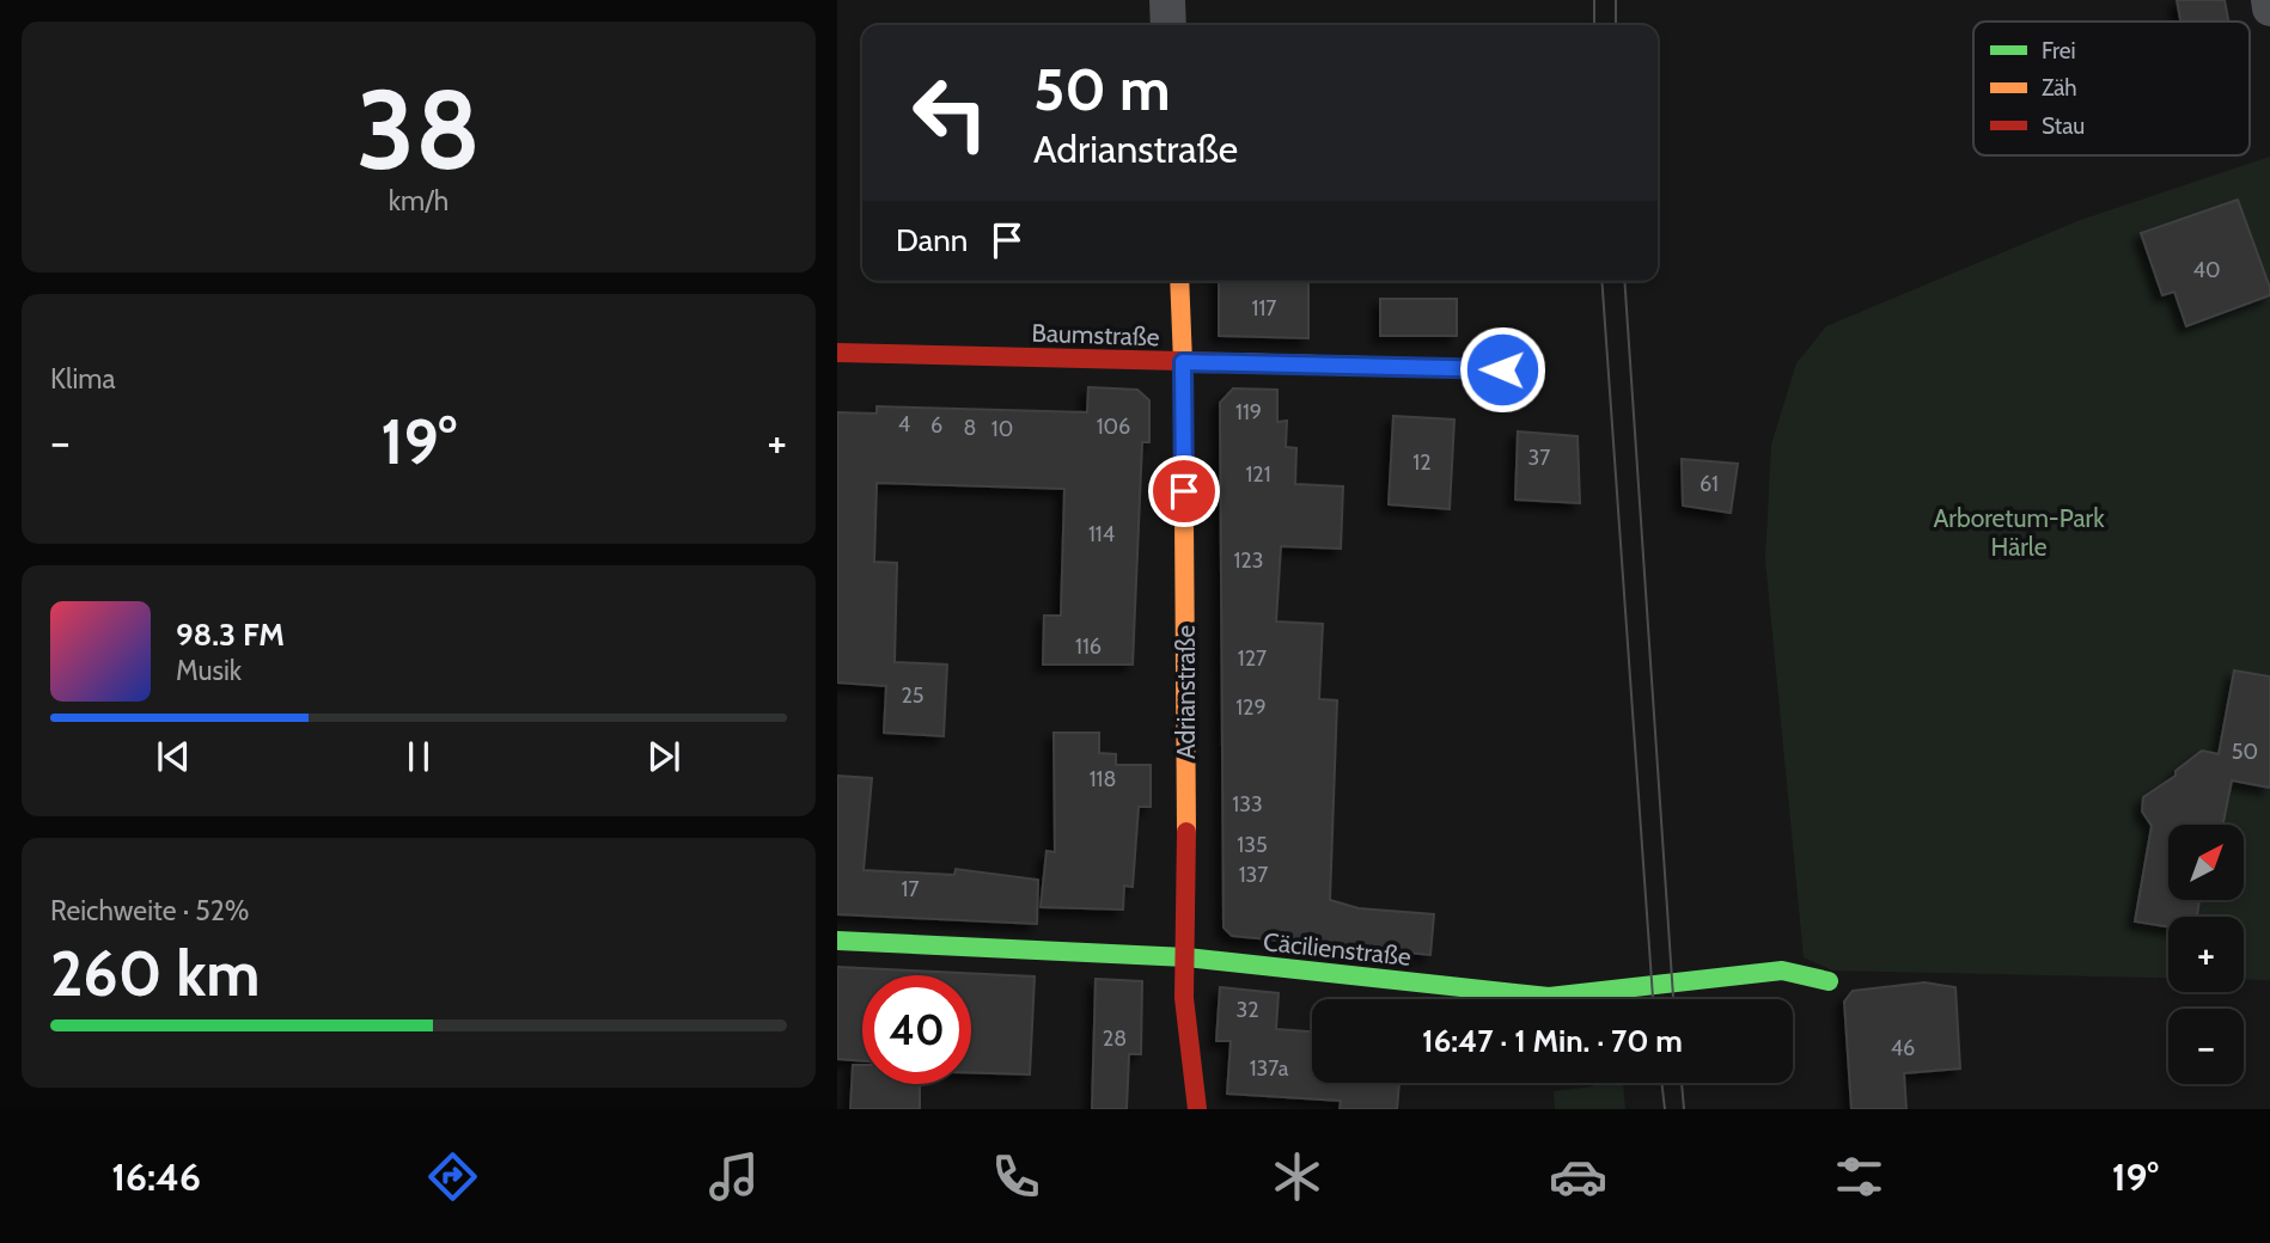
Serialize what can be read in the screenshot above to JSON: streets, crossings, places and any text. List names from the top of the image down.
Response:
{
  "streets": {
    "street": ["Baumstraße", "Adrianstraße", "Cäcilienstraße"]
  },
  "crossings": [
    ["Baumstraße", "Adrianstraße"],
    ["Adrianstraße", "Cäcilienstraße"]
  ],
  "parks": ["Arboretum-Park Härle"],
  "house_numbers": [
    "40",
    "117",
    "119",
    "4",
    "6",
    "106",
    "8",
    "10",
    "37",
    "12",
    "121",
    "61",
    "114",
    "123",
    "116",
    "127",
    "25",
    "129",
    "50",
    "118",
    "133",
    "135",
    "137",
    "17",
    "32",
    "28",
    "46",
    "137a"
  ],
  "legend": ["Frei", "Zäh", "Stau"],
  "north": "top right",
  "page": {
    "tile": [
      ["38", "km/h"],
      "Klima",
      ["Reichweite · 52%", "260 km"]
    ],
    "turn": ["50 m", "Adrianstraße"],
    "then": "Dann",
    "heat": ["−", "19°", "+"],
    "song": ["98.3 FM", "Musik"],
    "map_buttons": ["+", "−"],
    "limit": "40",
    "trip": "16:47 · 1 Min. · 70 m",
    "tabs": ["16:46", "19°"]
  }
}
